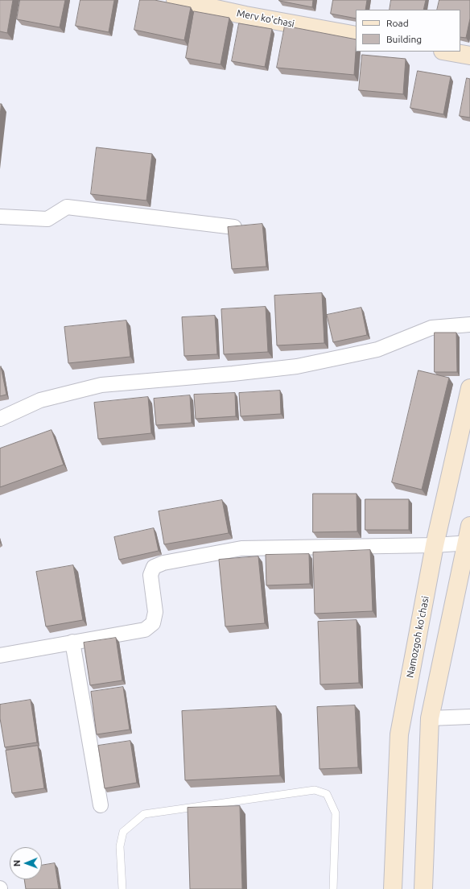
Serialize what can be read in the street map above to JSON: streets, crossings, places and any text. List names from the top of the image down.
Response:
{
  "streets": {
    "main road": ["Merv ko'chasi", "Namozgoh ko'chasi"]
  },
  "legend": ["Road", "Building"],
  "north": "left"
}
